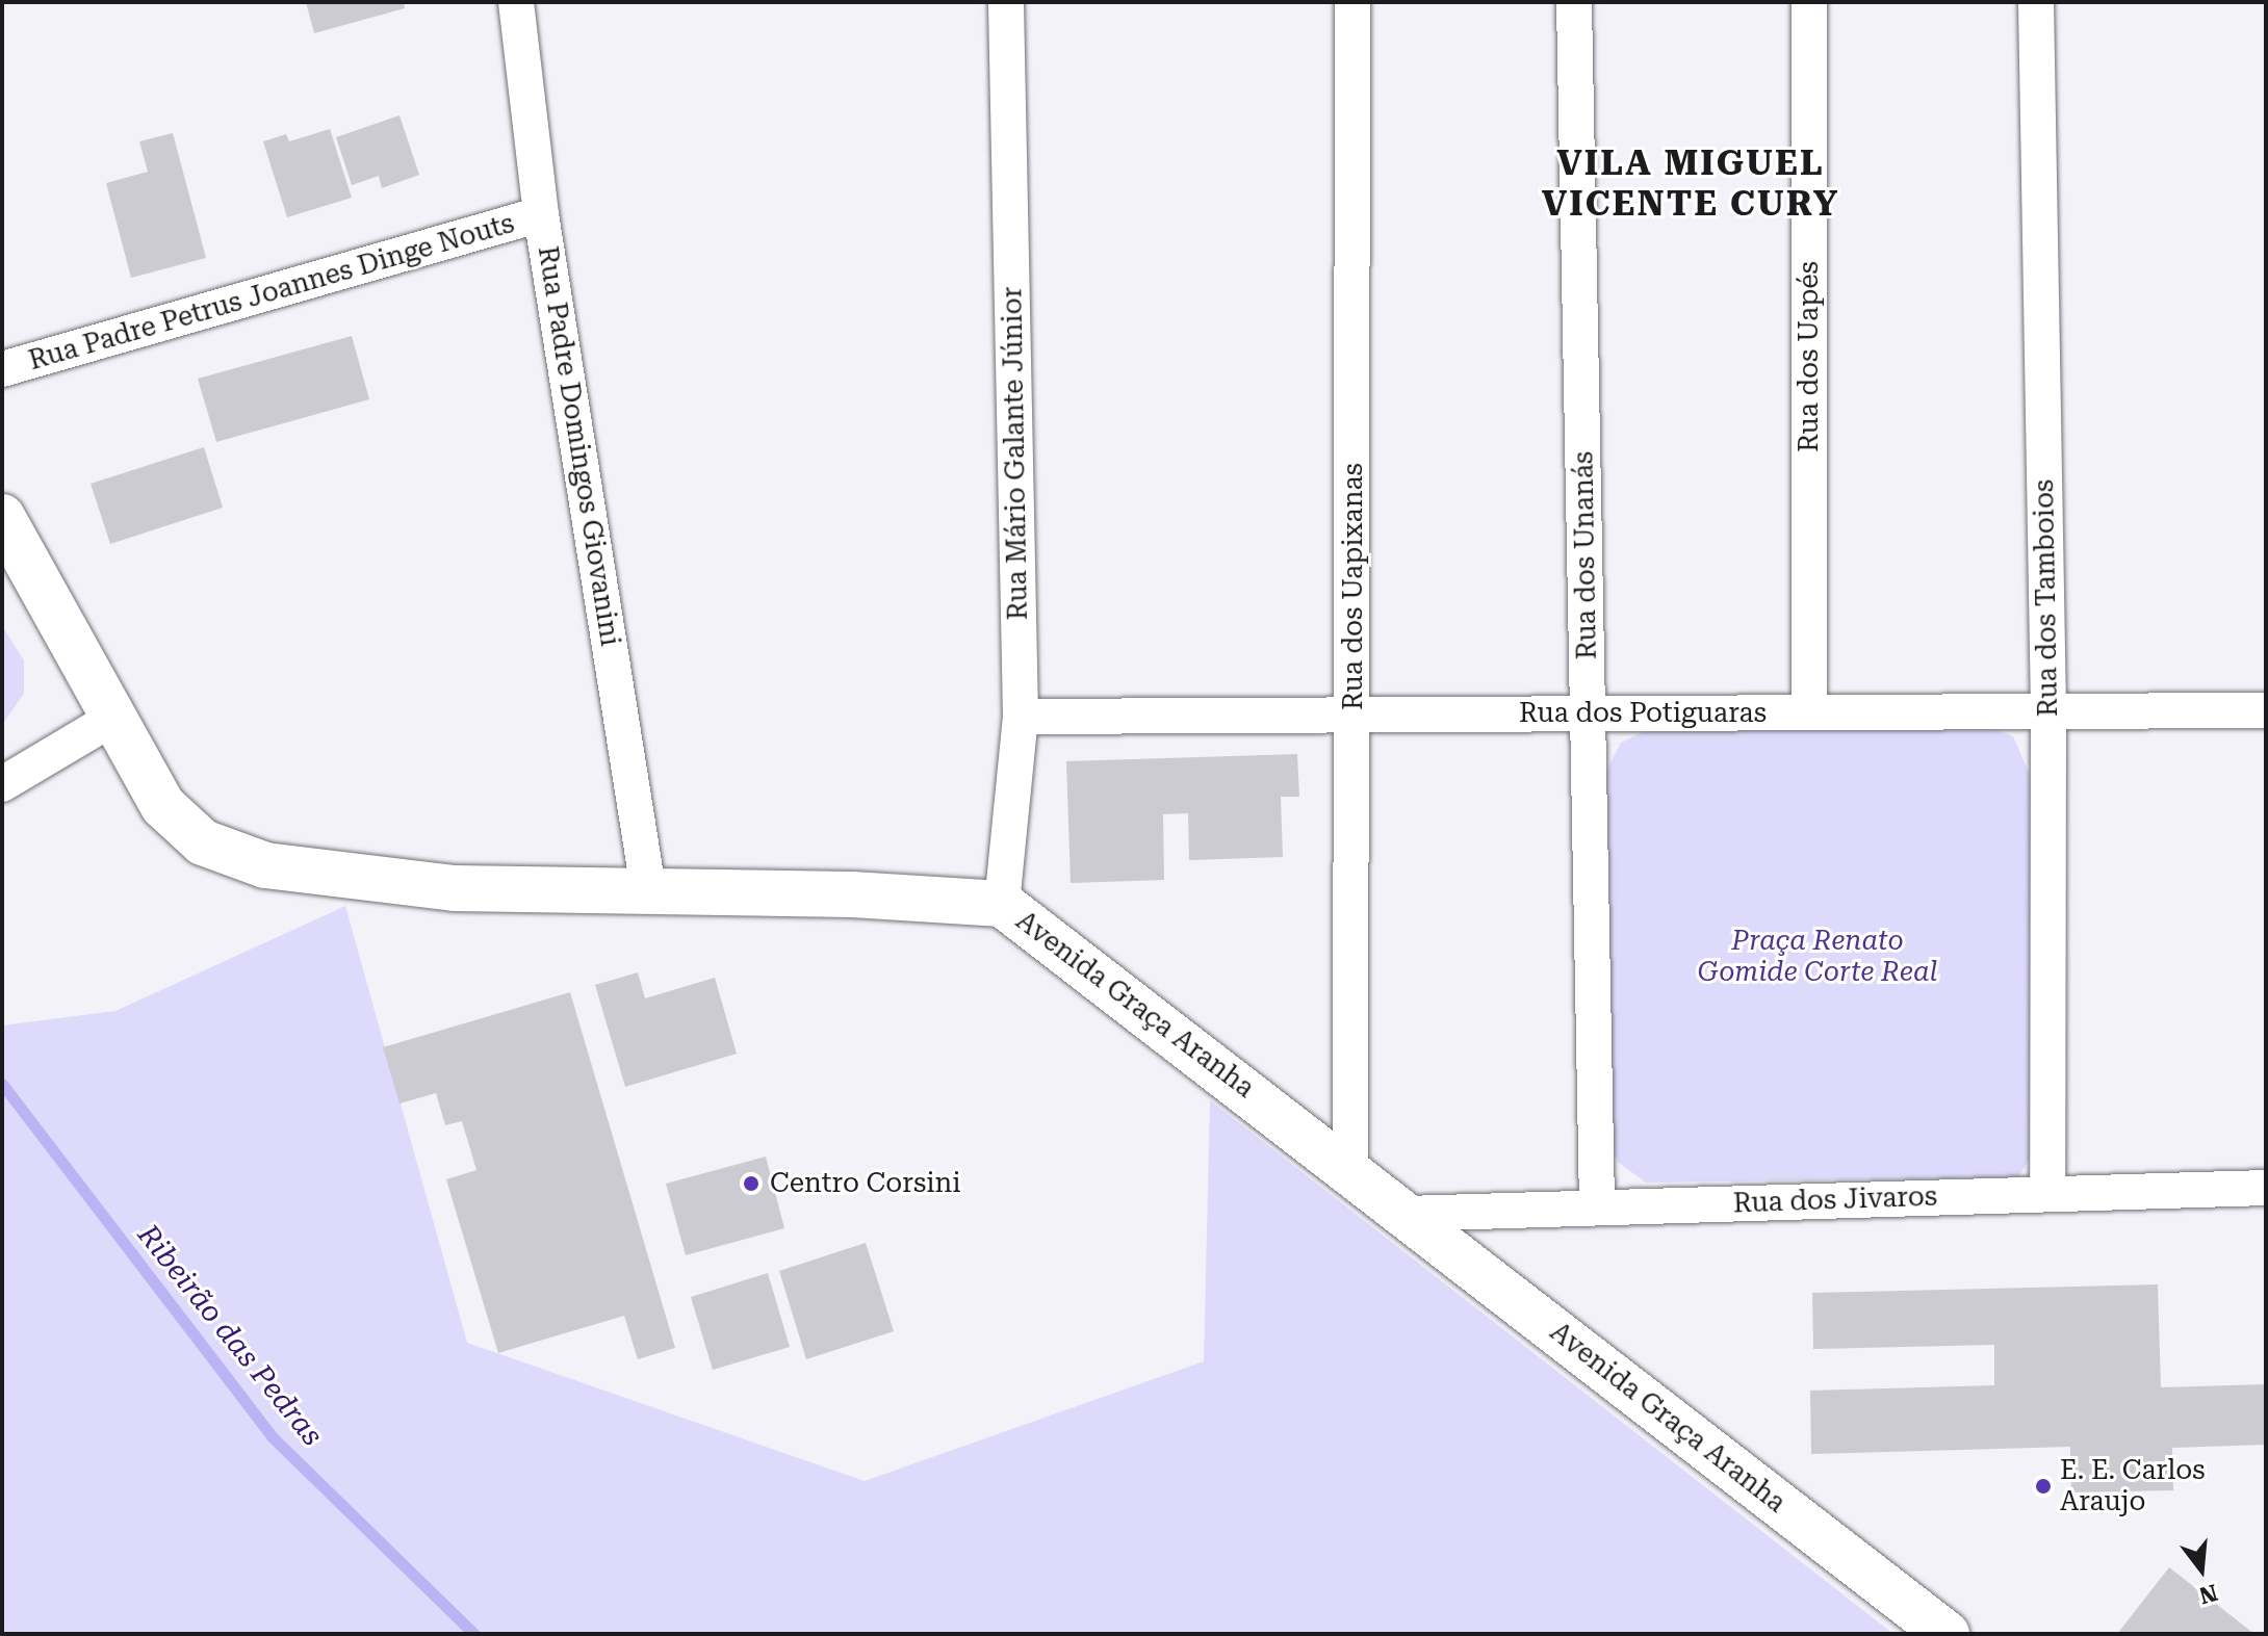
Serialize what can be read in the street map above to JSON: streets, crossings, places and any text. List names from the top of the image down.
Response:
{
  "streets": {
    "street": [
      "Rua Padre Petrus Joannes Dinge Nouts",
      "Rua dos Uapés",
      "Rua Padre Domingos Giovanini",
      "Rua Mário Galante Júnior",
      "Rua dos Unanás",
      "Rua dos Uapixanas",
      "Rua dos Tamboios",
      "Rua dos Potiguaras",
      "Avenida Graça Aranha",
      "Rua dos Jivaros"
    ]
  },
  "crossings": [
    ["Rua Padre Petrus Joannes Dinge Nouts", "Rua Padre Domingos Giovanini"],
    ["Rua dos Uapés", "Rua dos Potiguaras"],
    ["Rua Padre Domingos Giovanini", "Avenida Graça Aranha"],
    ["Rua Mário Galante Júnior", "Rua dos Potiguaras"],
    ["Rua Mário Galante Júnior", "Avenida Graça Aranha"],
    ["Rua dos Unanás", "Rua dos Potiguaras"],
    ["Rua dos Unanás", "Rua dos Jivaros"],
    ["Rua dos Uapixanas", "Rua dos Potiguaras"],
    ["Rua dos Uapixanas", "Avenida Graça Aranha"],
    ["Rua dos Tamboios", "Rua dos Potiguaras"],
    ["Rua dos Tamboios", "Rua dos Jivaros"],
    ["Avenida Graça Aranha", "Rua dos Jivaros"]
  ],
  "districts": ["VILA MIGUEL VICENTE CURY"],
  "water": ["Ribeirão das Pedras"],
  "parks": ["Praça Renato Gomide Corte Real"],
  "places": ["Centro Corsini", "E. E. Carlos Araujo"],
  "north": "bottom"
}
